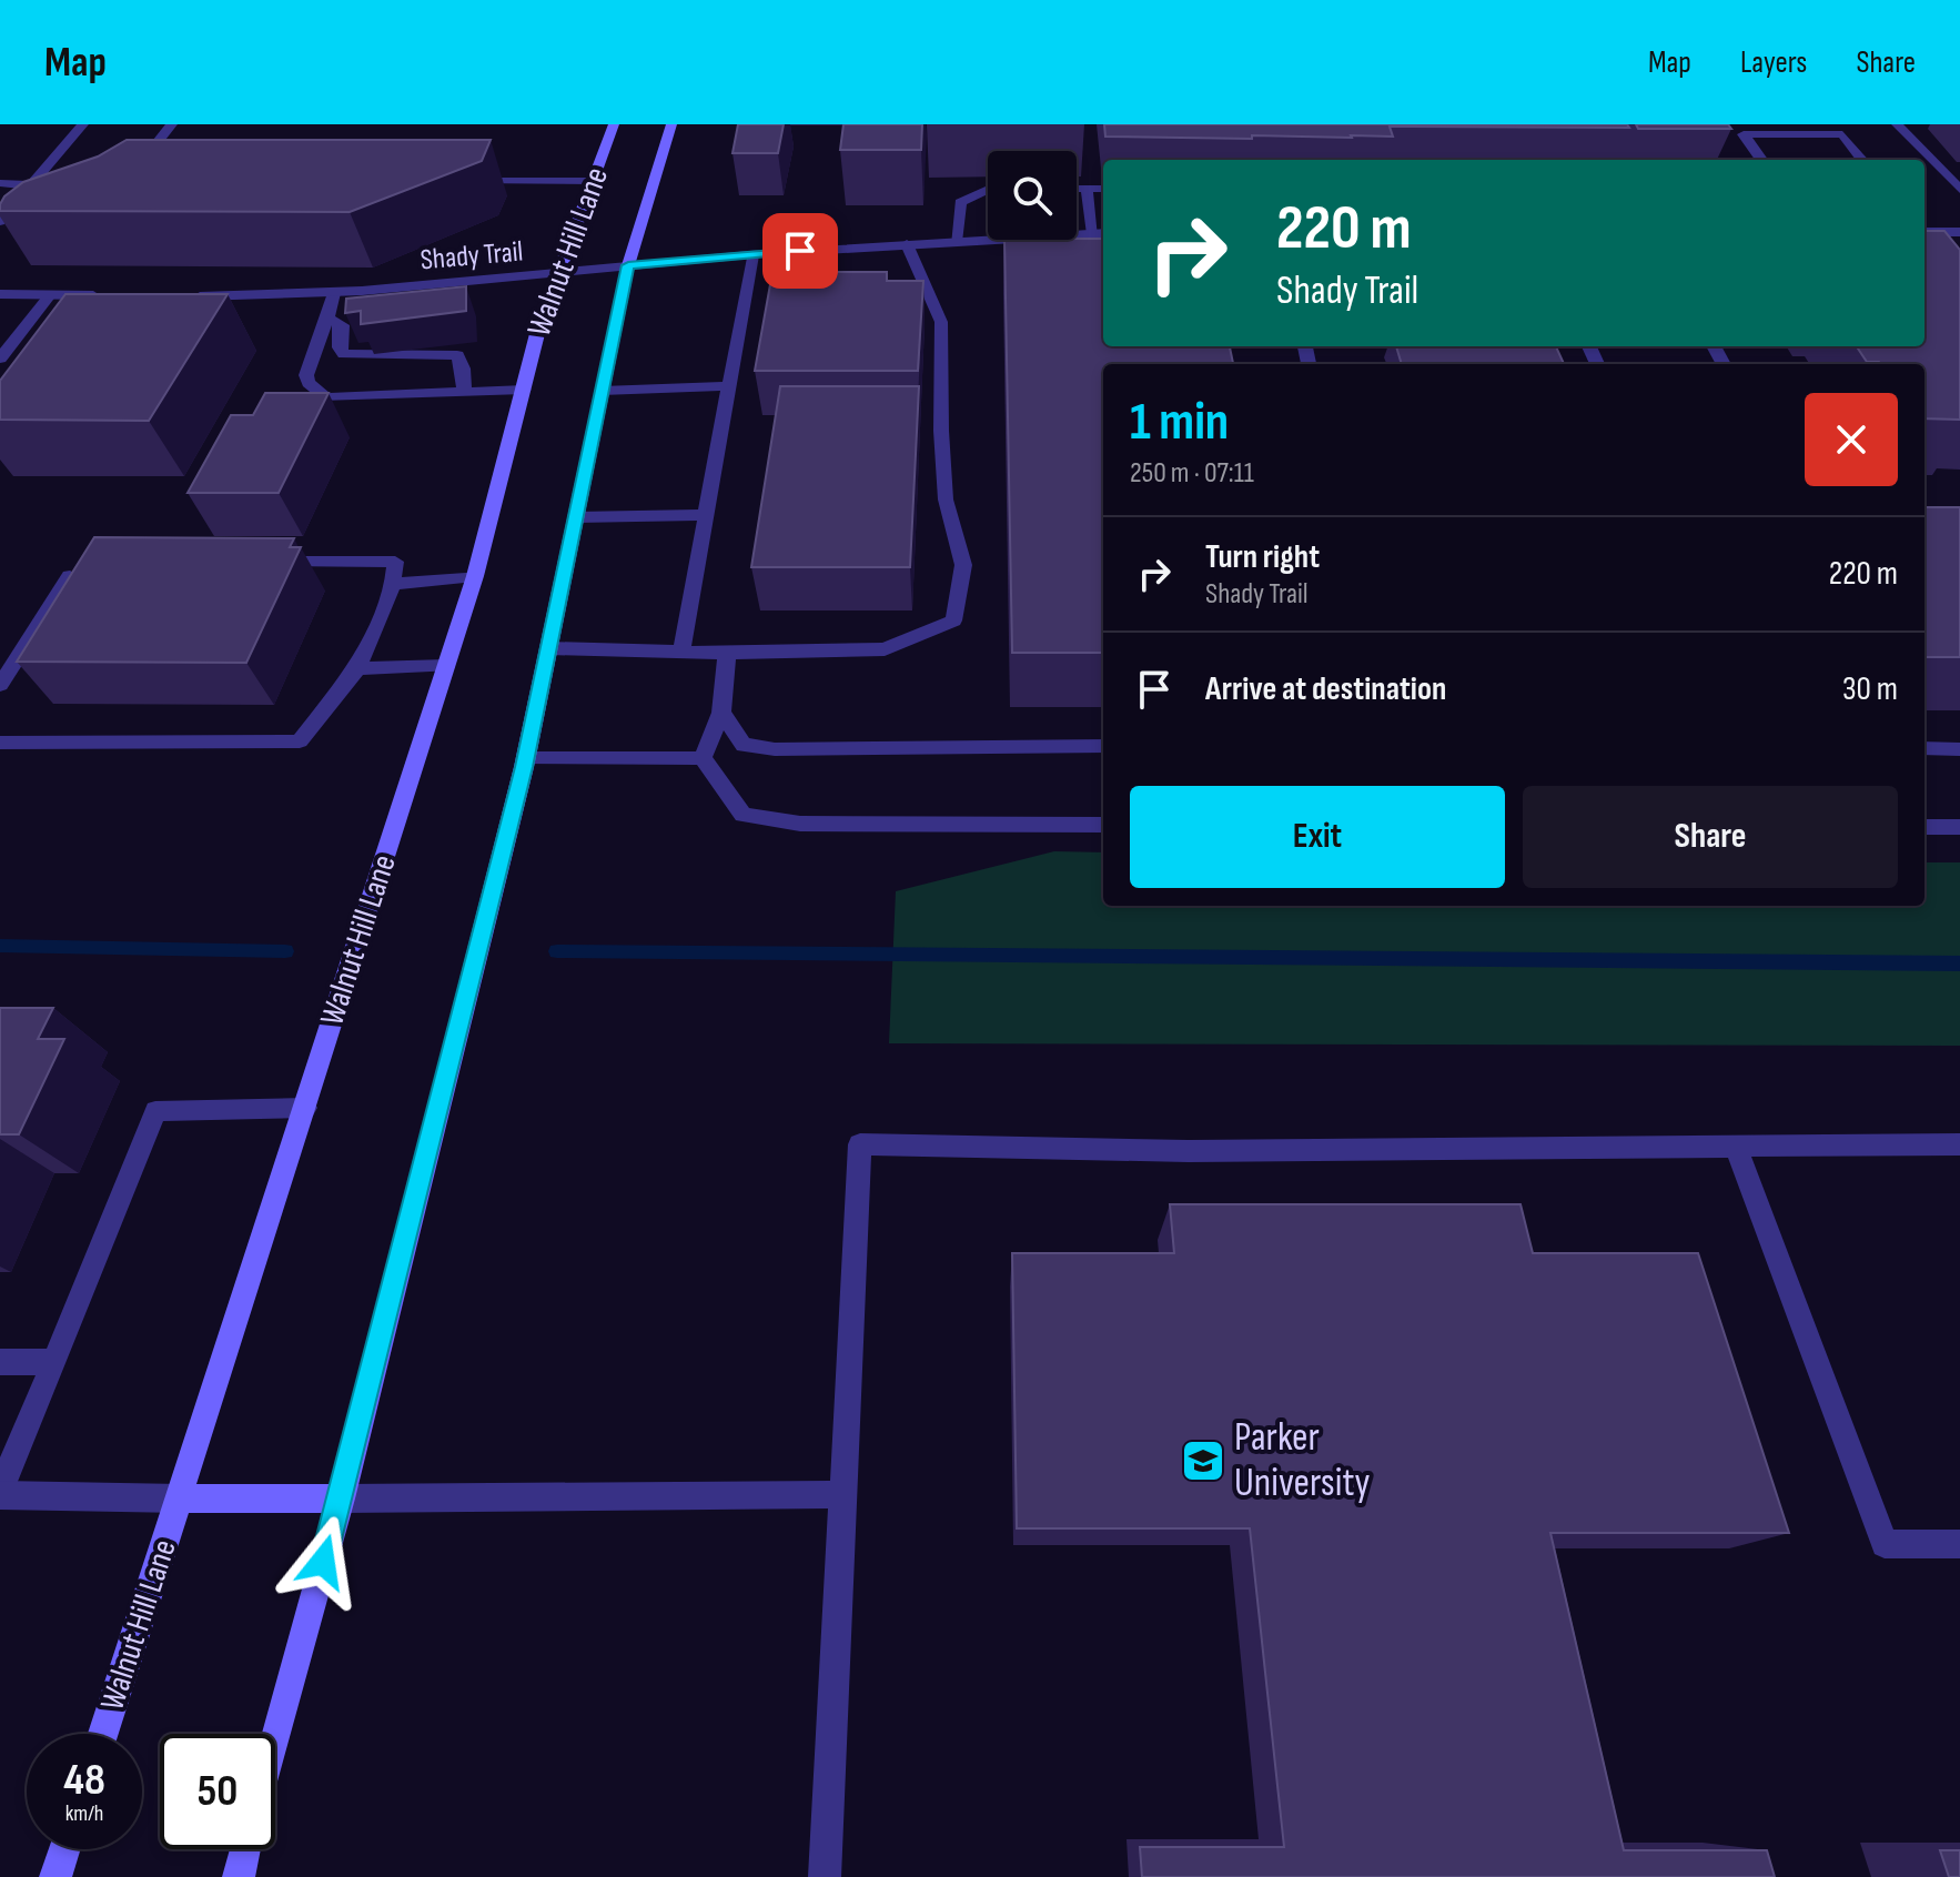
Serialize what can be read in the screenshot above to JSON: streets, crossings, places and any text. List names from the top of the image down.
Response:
{
  "streets": {
    "main road": ["Walnut Hill Lane"],
    "street": ["Shady Trail"]
  },
  "crossings": [
    ["Walnut Hill Lane", "Shady Trail"]
  ],
  "places": {
    "school or university": ["Parker University"]
  },
  "page": {
    "header": "Map",
    "nav": ["Map", "Layers", "Share"],
    "turn": ["220 m", "Shady Trail"],
    "heading": ["1 min", "250 m · 07:11"],
    "list": [
      {
        "name": "Turn right",
        "note": "Shady Trail",
        "value": "220 m"
      },
      {
        "name": "Arrive at destination",
        "value": "30 m"
      }
    ],
    "buttons": ["Exit", "Share"],
    "speed": "48 km/h",
    "limit": "50"
  }
}
